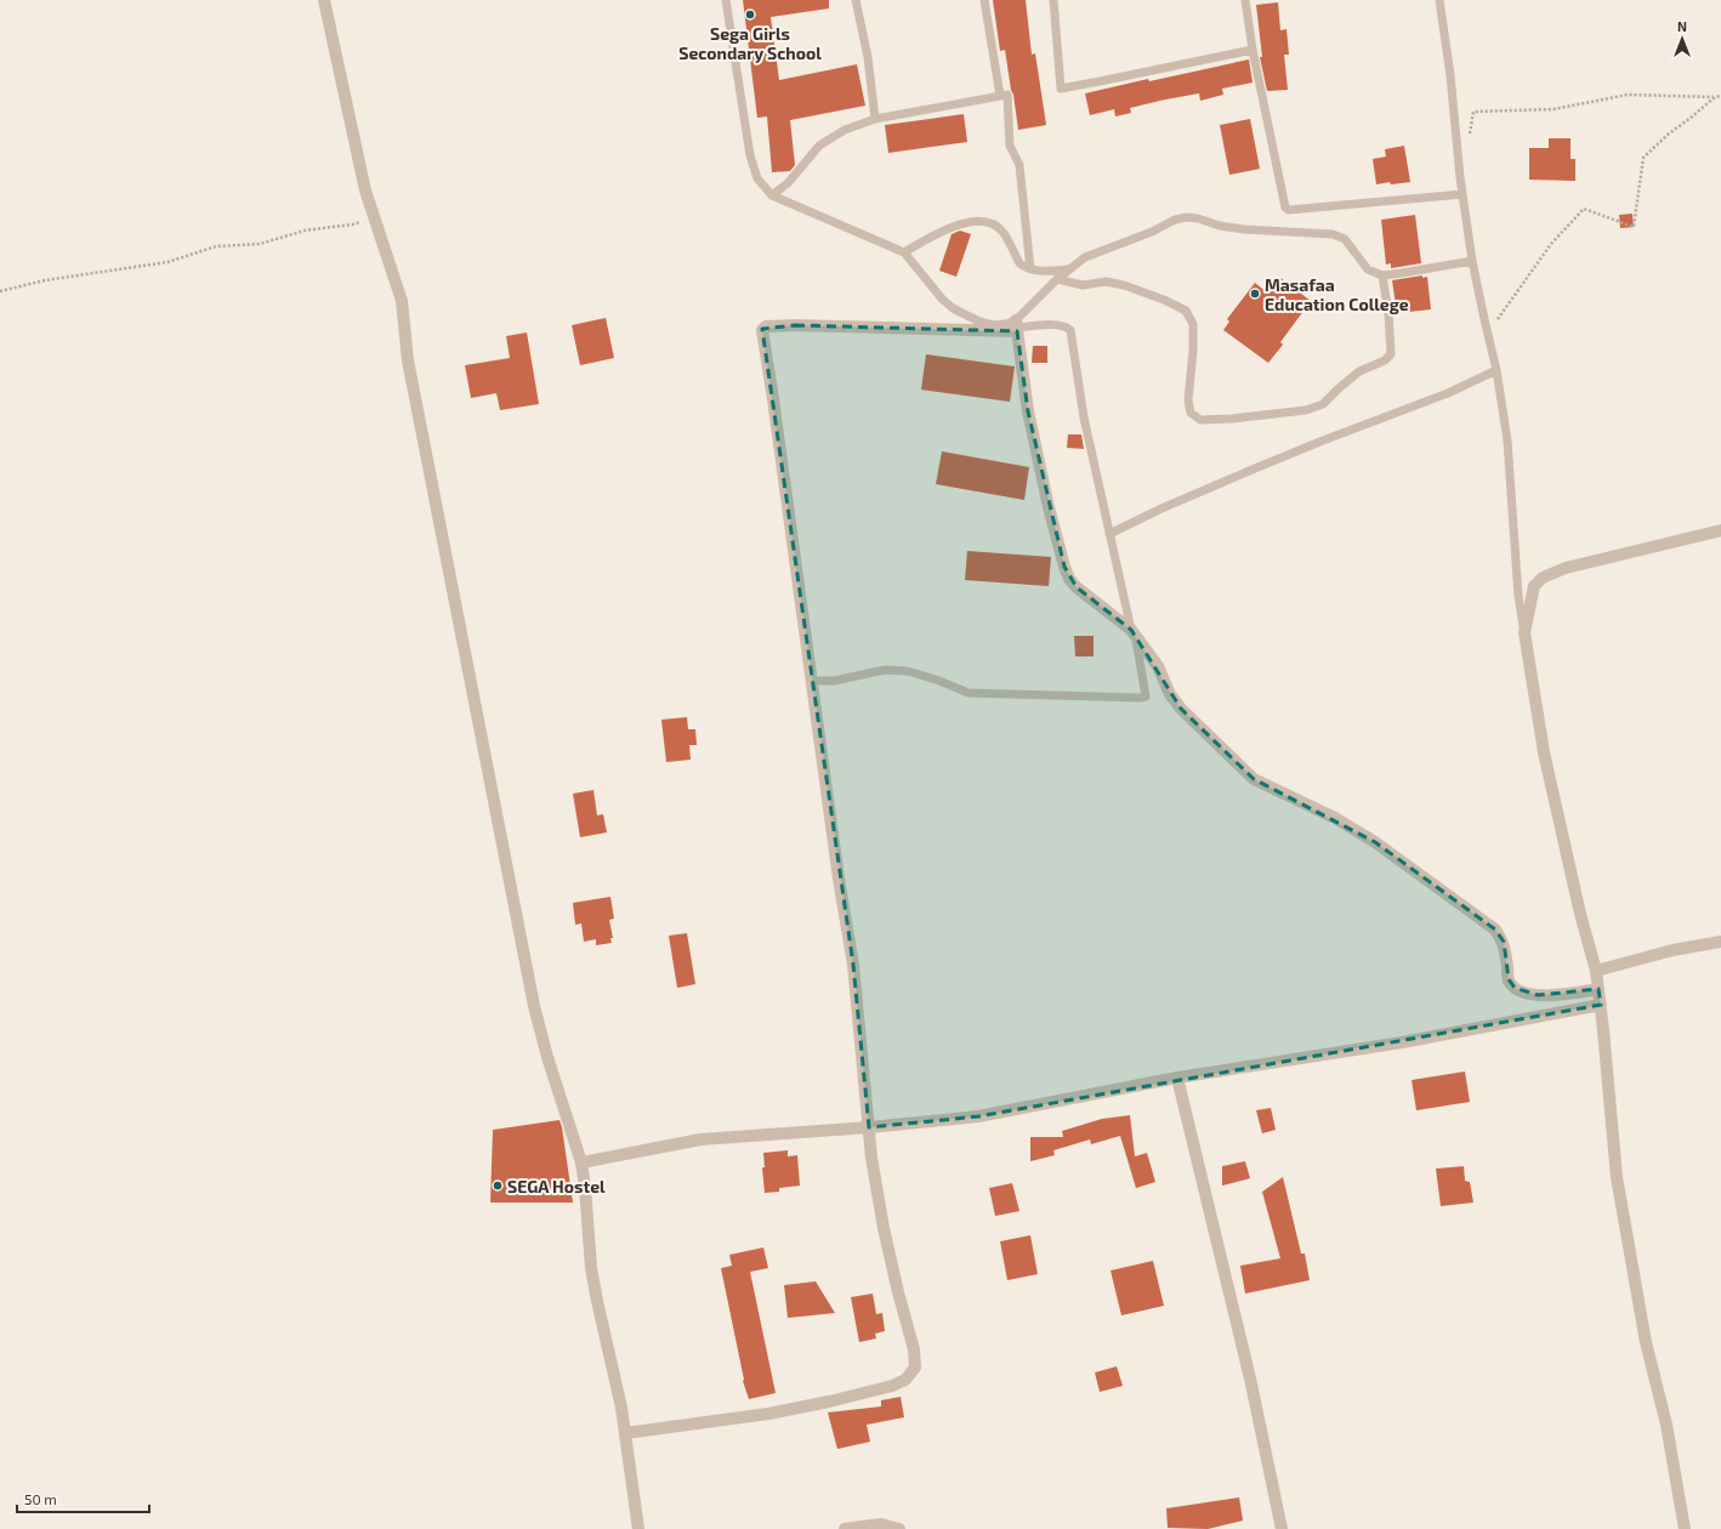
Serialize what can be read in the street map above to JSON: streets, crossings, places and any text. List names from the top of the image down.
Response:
{
  "places": ["Sega Girls Secondary School", "Masafaa Education College", "SEGA Hostel"],
  "scale_bar": "50 m",
  "north": "top"
}
